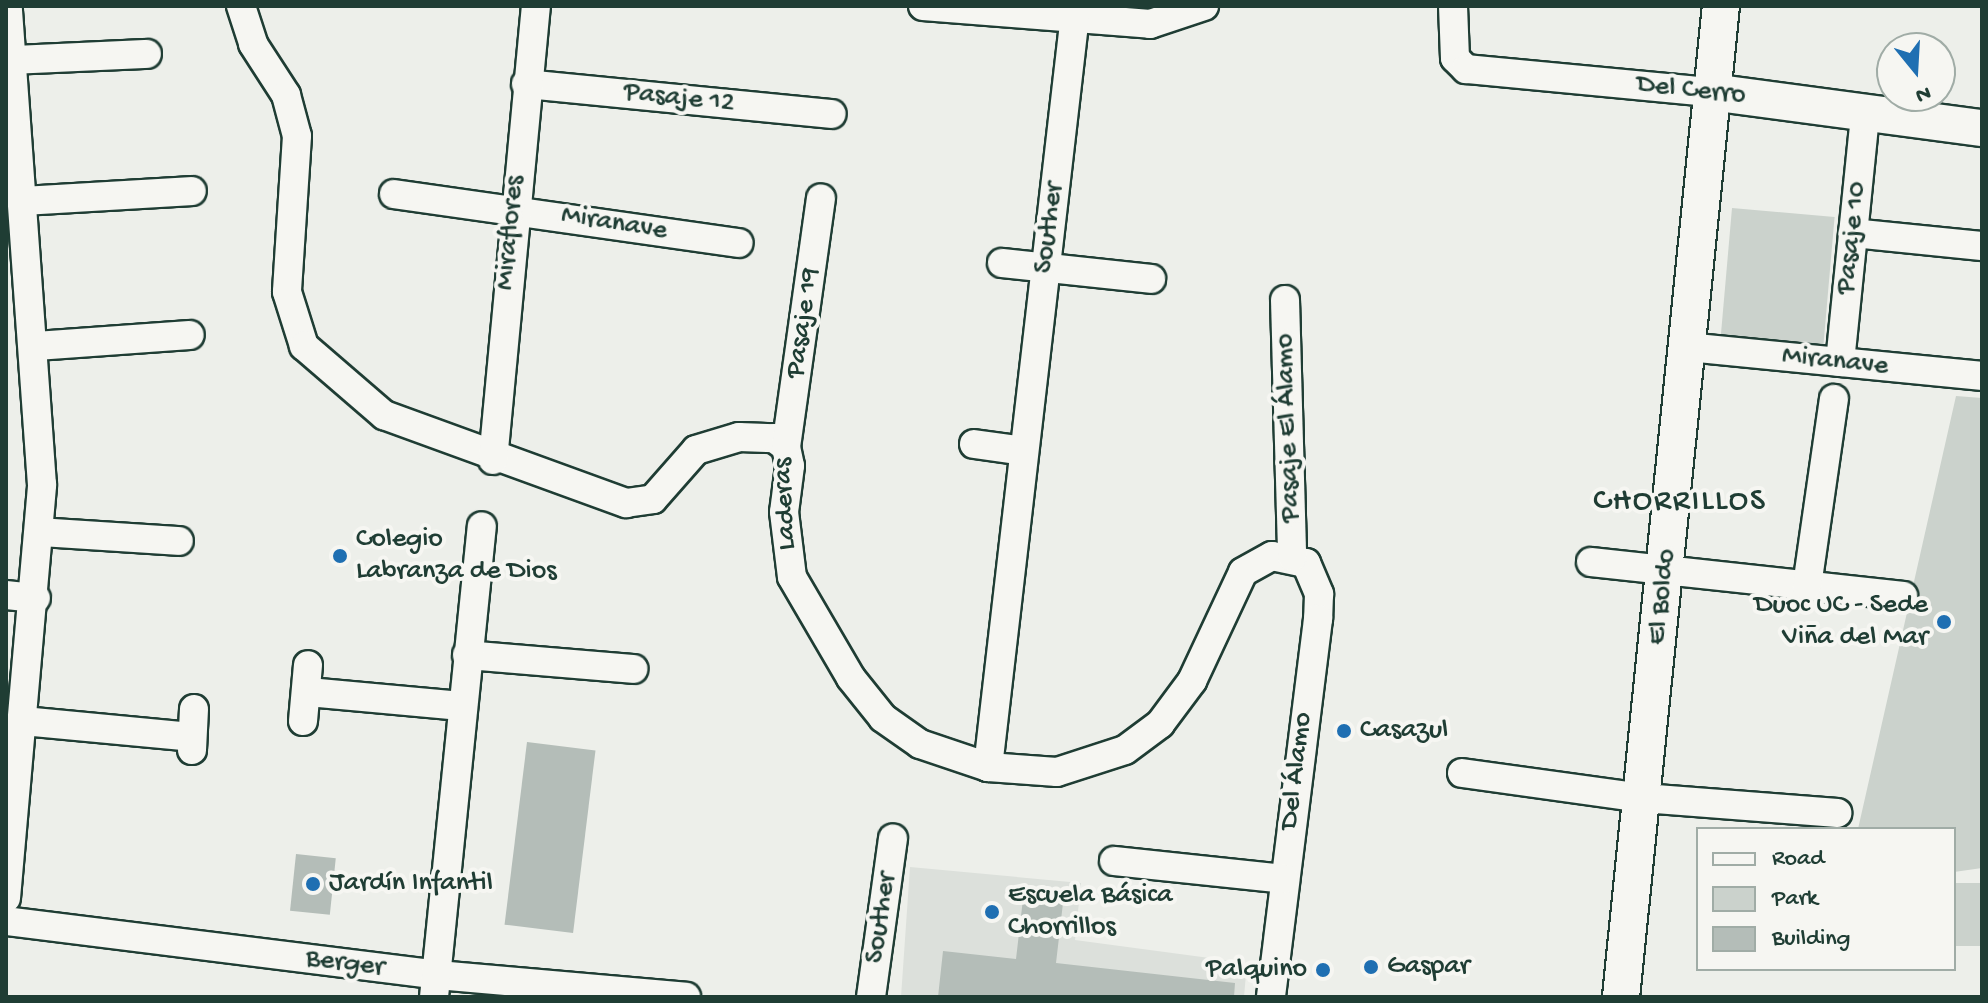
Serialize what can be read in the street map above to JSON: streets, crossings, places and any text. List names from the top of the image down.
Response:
{
  "streets": {
    "street": [
      "Del Cerro",
      "Pasaje 12",
      "Miranave",
      "Souther",
      "Miraflores",
      "Pasaje 10",
      "Pasaje 19",
      "Pasaje El Álamo",
      "Laderas",
      "El Boldo",
      "Del Álamo",
      "Berger"
    ]
  },
  "crossings": [
    ["Del Cerro", "Pasaje 10"],
    ["Del Cerro", "El Boldo"],
    ["Pasaje 12", "Miraflores"],
    ["Miranave", "Miraflores"],
    ["Miranave", "Pasaje 10"],
    ["Miranave", "El Boldo"],
    ["Souther", "Laderas"],
    ["Miraflores", "Laderas"],
    ["Pasaje 19", "Laderas"],
    ["Pasaje El Álamo", "Laderas"],
    ["Pasaje El Álamo", "Del Álamo"],
    ["Laderas", "Del Álamo"]
  ],
  "districts": ["CHORRILLOS"],
  "places": [
    "Colegio Labranza de Dios",
    "Duoc UC - Sede Viña del Mar",
    "Casazul",
    "Jardín Infantil",
    "Escuela Básica Chorrillos",
    "Gaspar",
    "Palquino"
  ],
  "legend": ["Road", "Park", "Building"],
  "north": "bottom"
}
